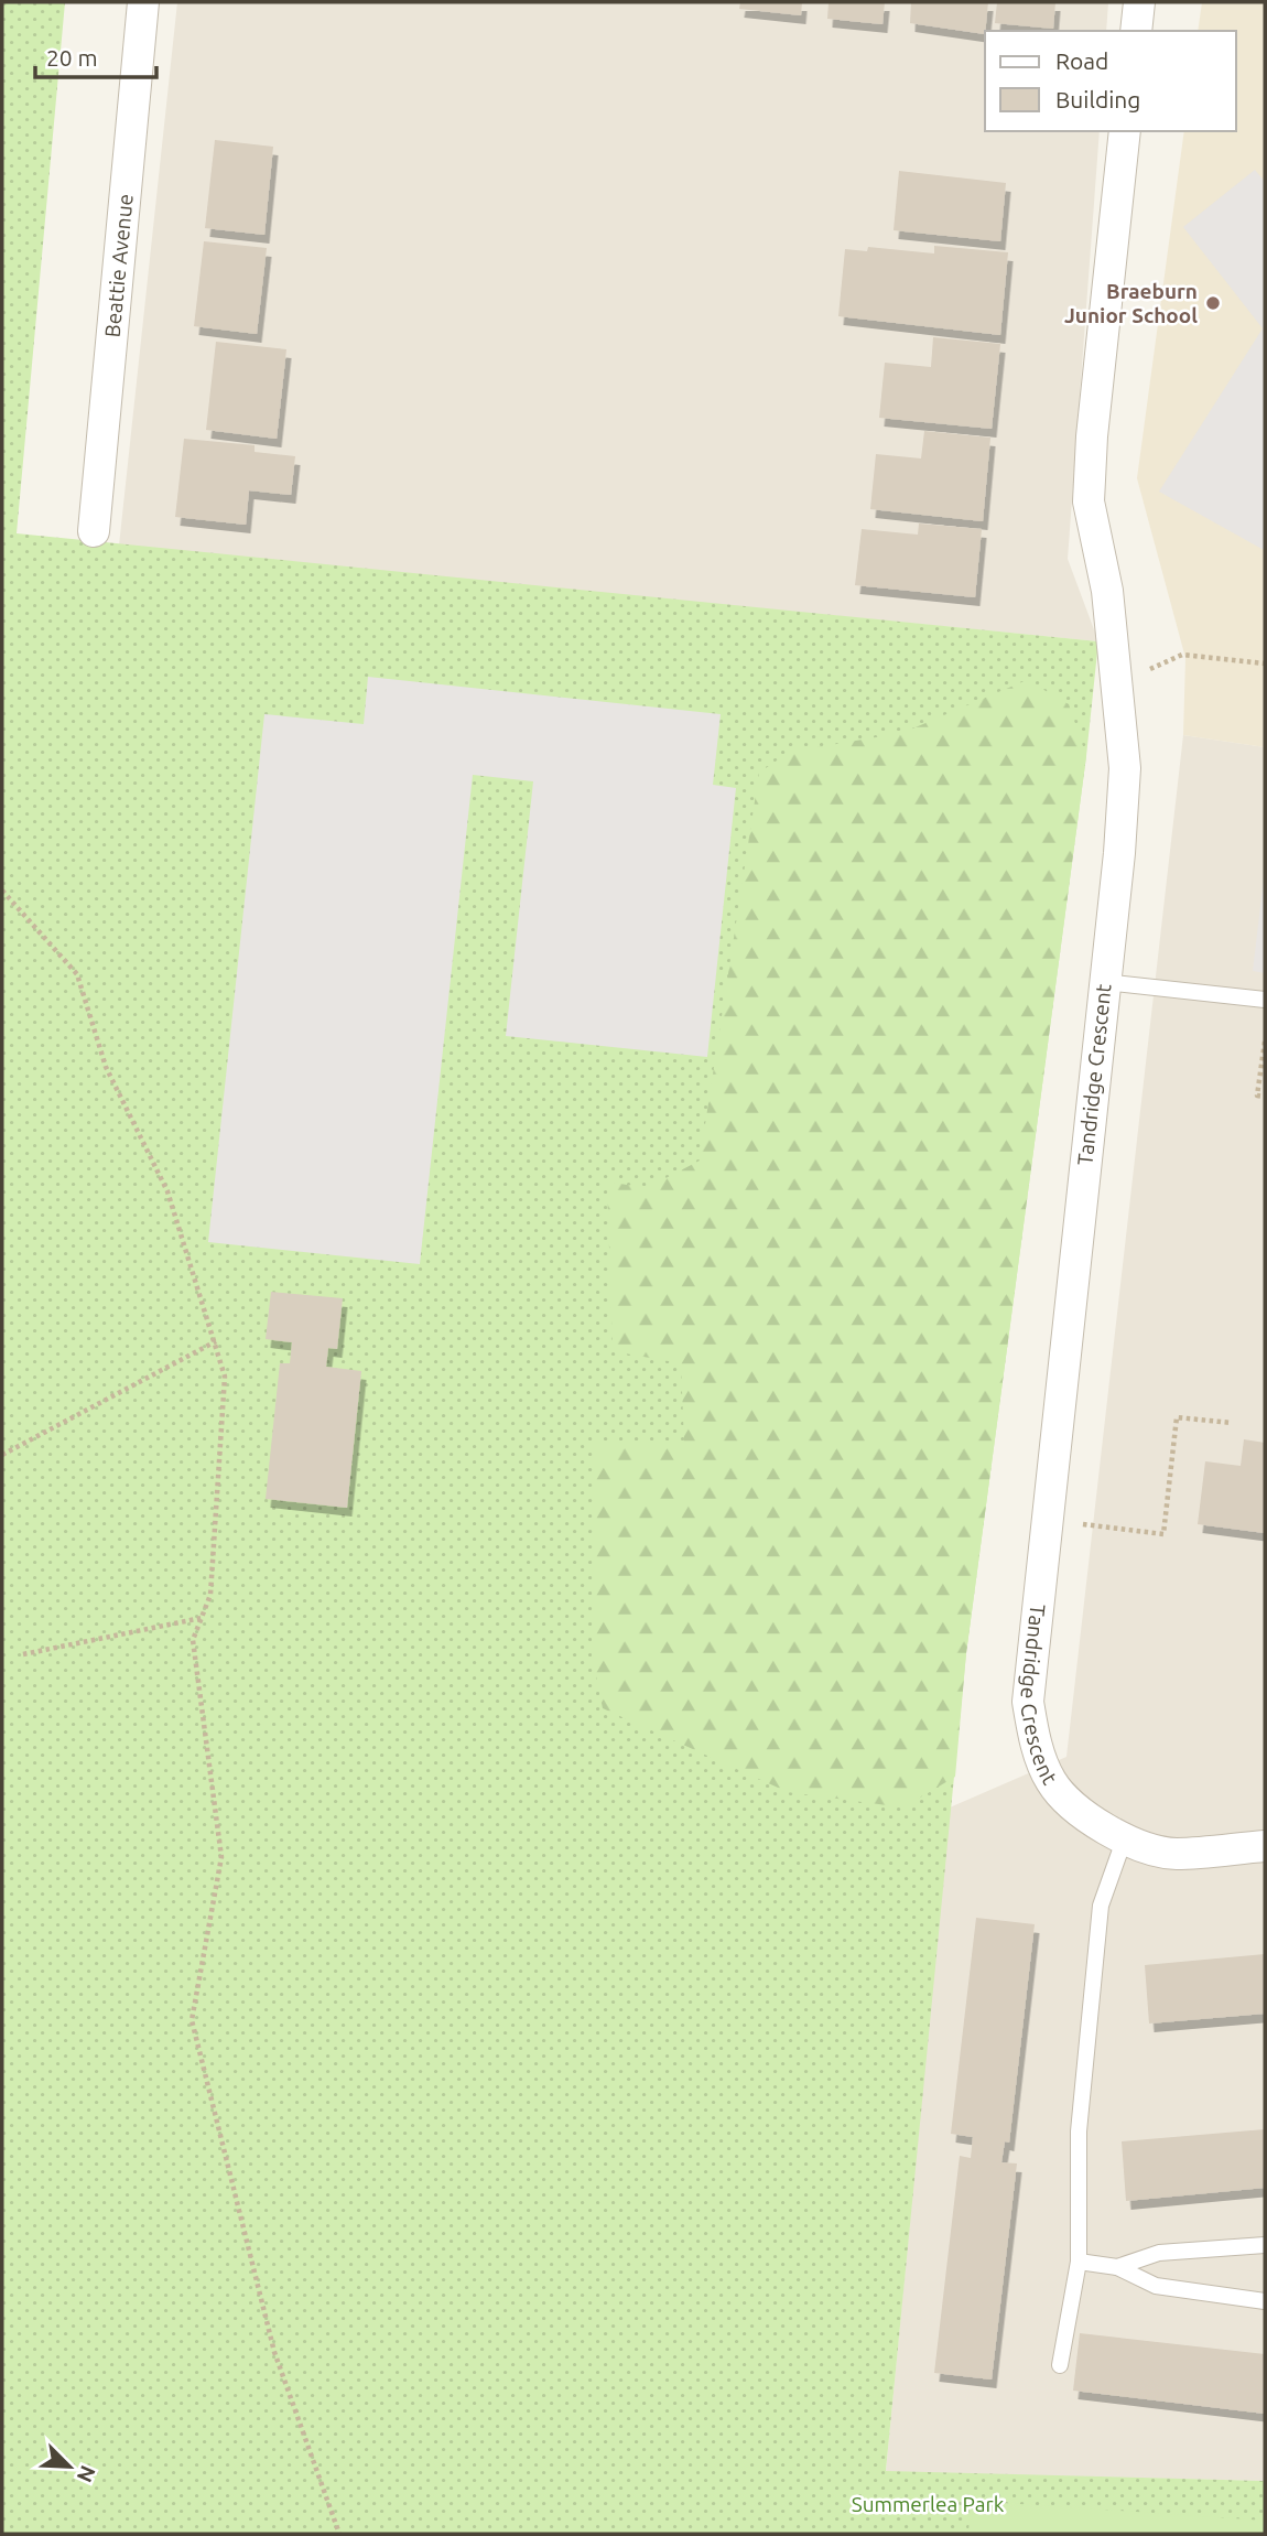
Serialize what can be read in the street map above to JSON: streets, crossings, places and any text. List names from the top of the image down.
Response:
{
  "streets": {
    "street": ["Beattie Avenue", "Tandridge Crescent"]
  },
  "parks": ["Summerlea Park"],
  "places": ["Braeburn Junior School"],
  "legend": ["Road", "Building"],
  "scale_bar": "20 m",
  "north": "bottom right"
}
